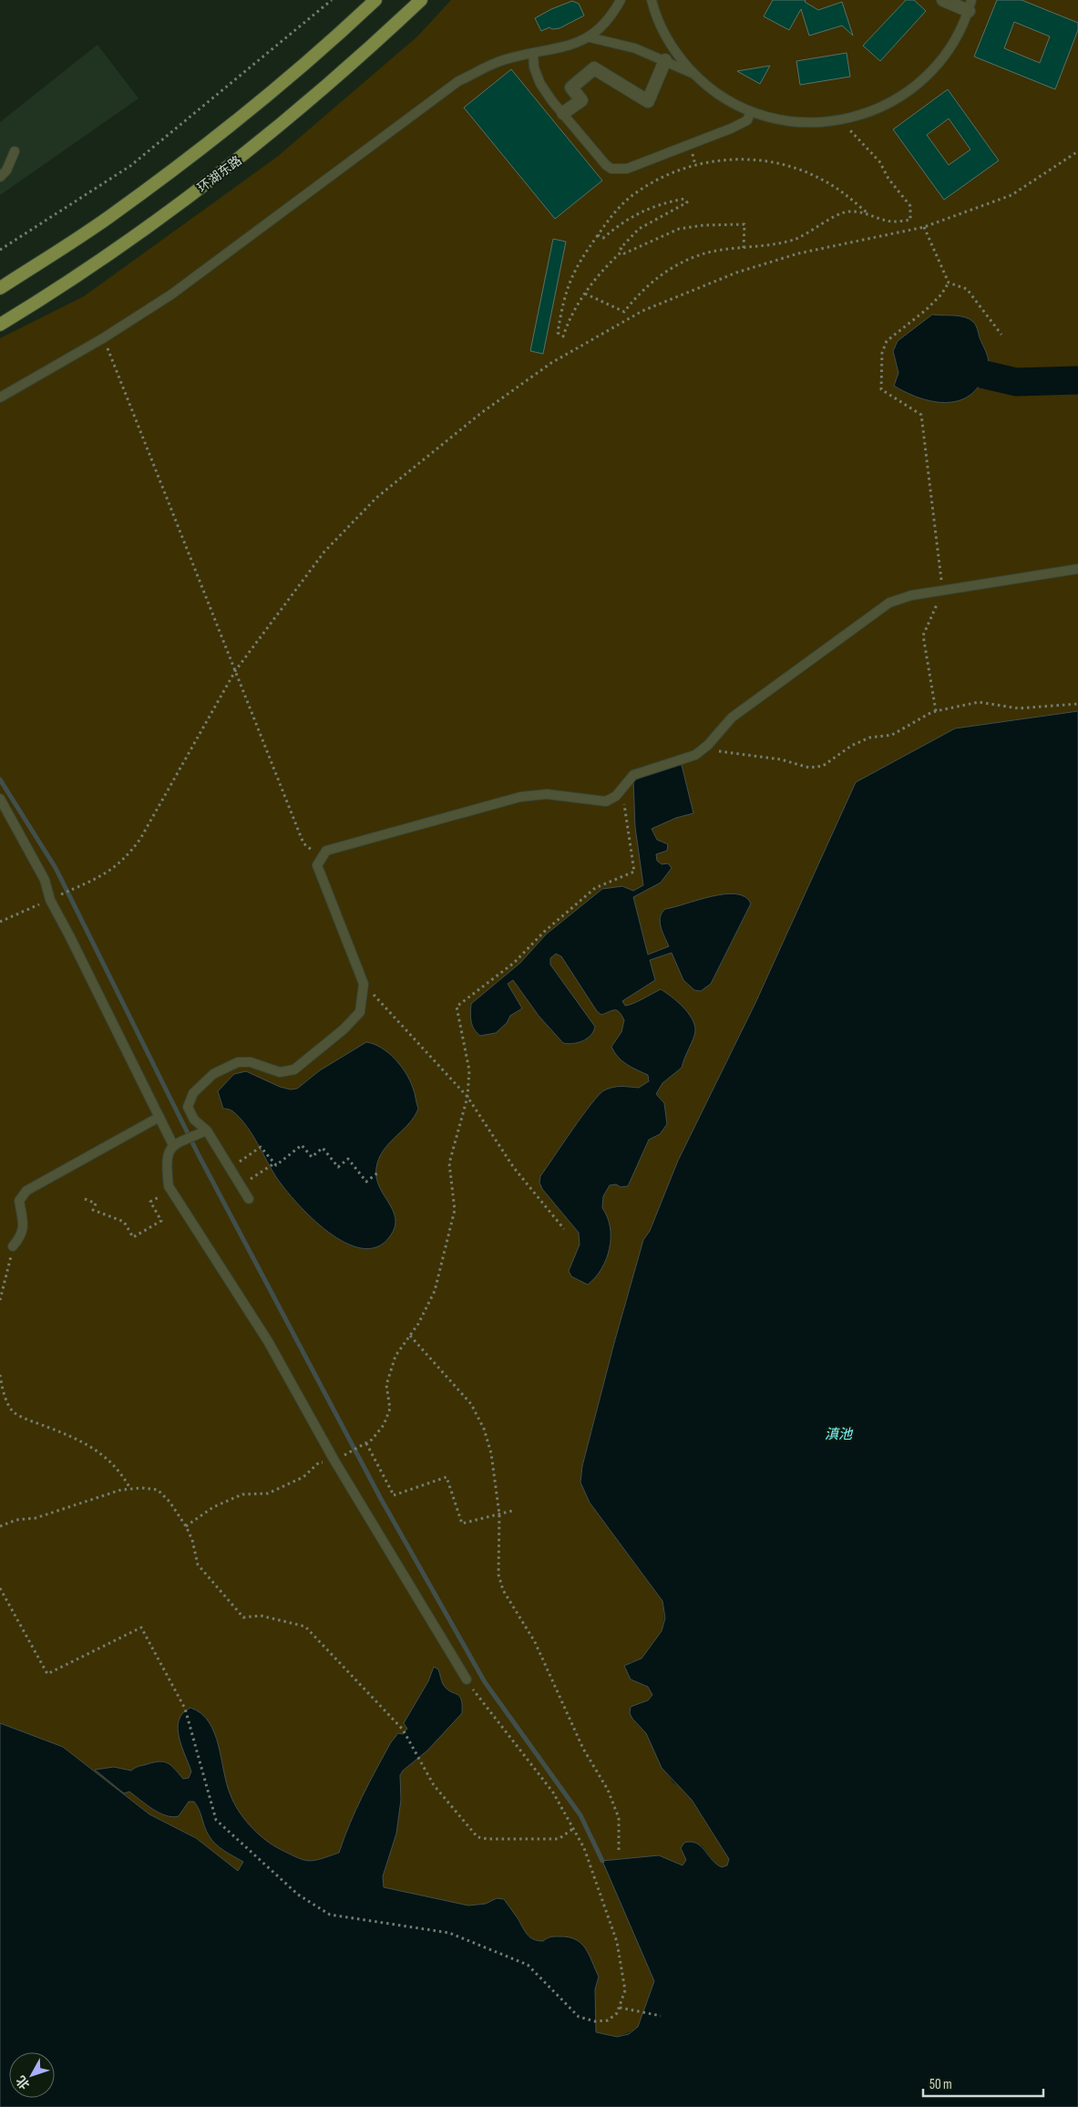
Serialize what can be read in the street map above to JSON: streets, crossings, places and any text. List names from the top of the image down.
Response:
{
  "streets": {
    "main road": ["环湖东路"]
  },
  "water": ["滇池"],
  "scale_bar": "50 m",
  "north": "bottom left"
}
